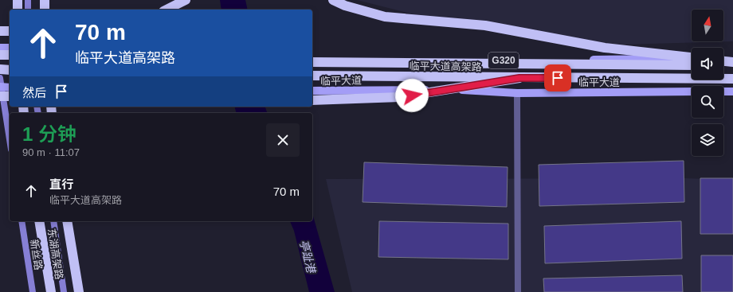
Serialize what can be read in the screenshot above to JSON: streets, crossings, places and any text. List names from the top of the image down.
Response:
{
  "streets": {
    "highway": ["临平大道高架路", "东湖高架路"],
    "main road": ["G320", "临平大道", "新丝路"]
  },
  "water": ["亭趾港"],
  "north": "top",
  "page": {
    "turn": ["70 m", "临平大道高架路"],
    "then": "然后",
    "heading": ["1 分钟", "90 m · 11:07"],
    "list": [
      {
        "name": "直行",
        "note": "临平大道高架路",
        "value": "70 m"
      }
    ]
  }
}
